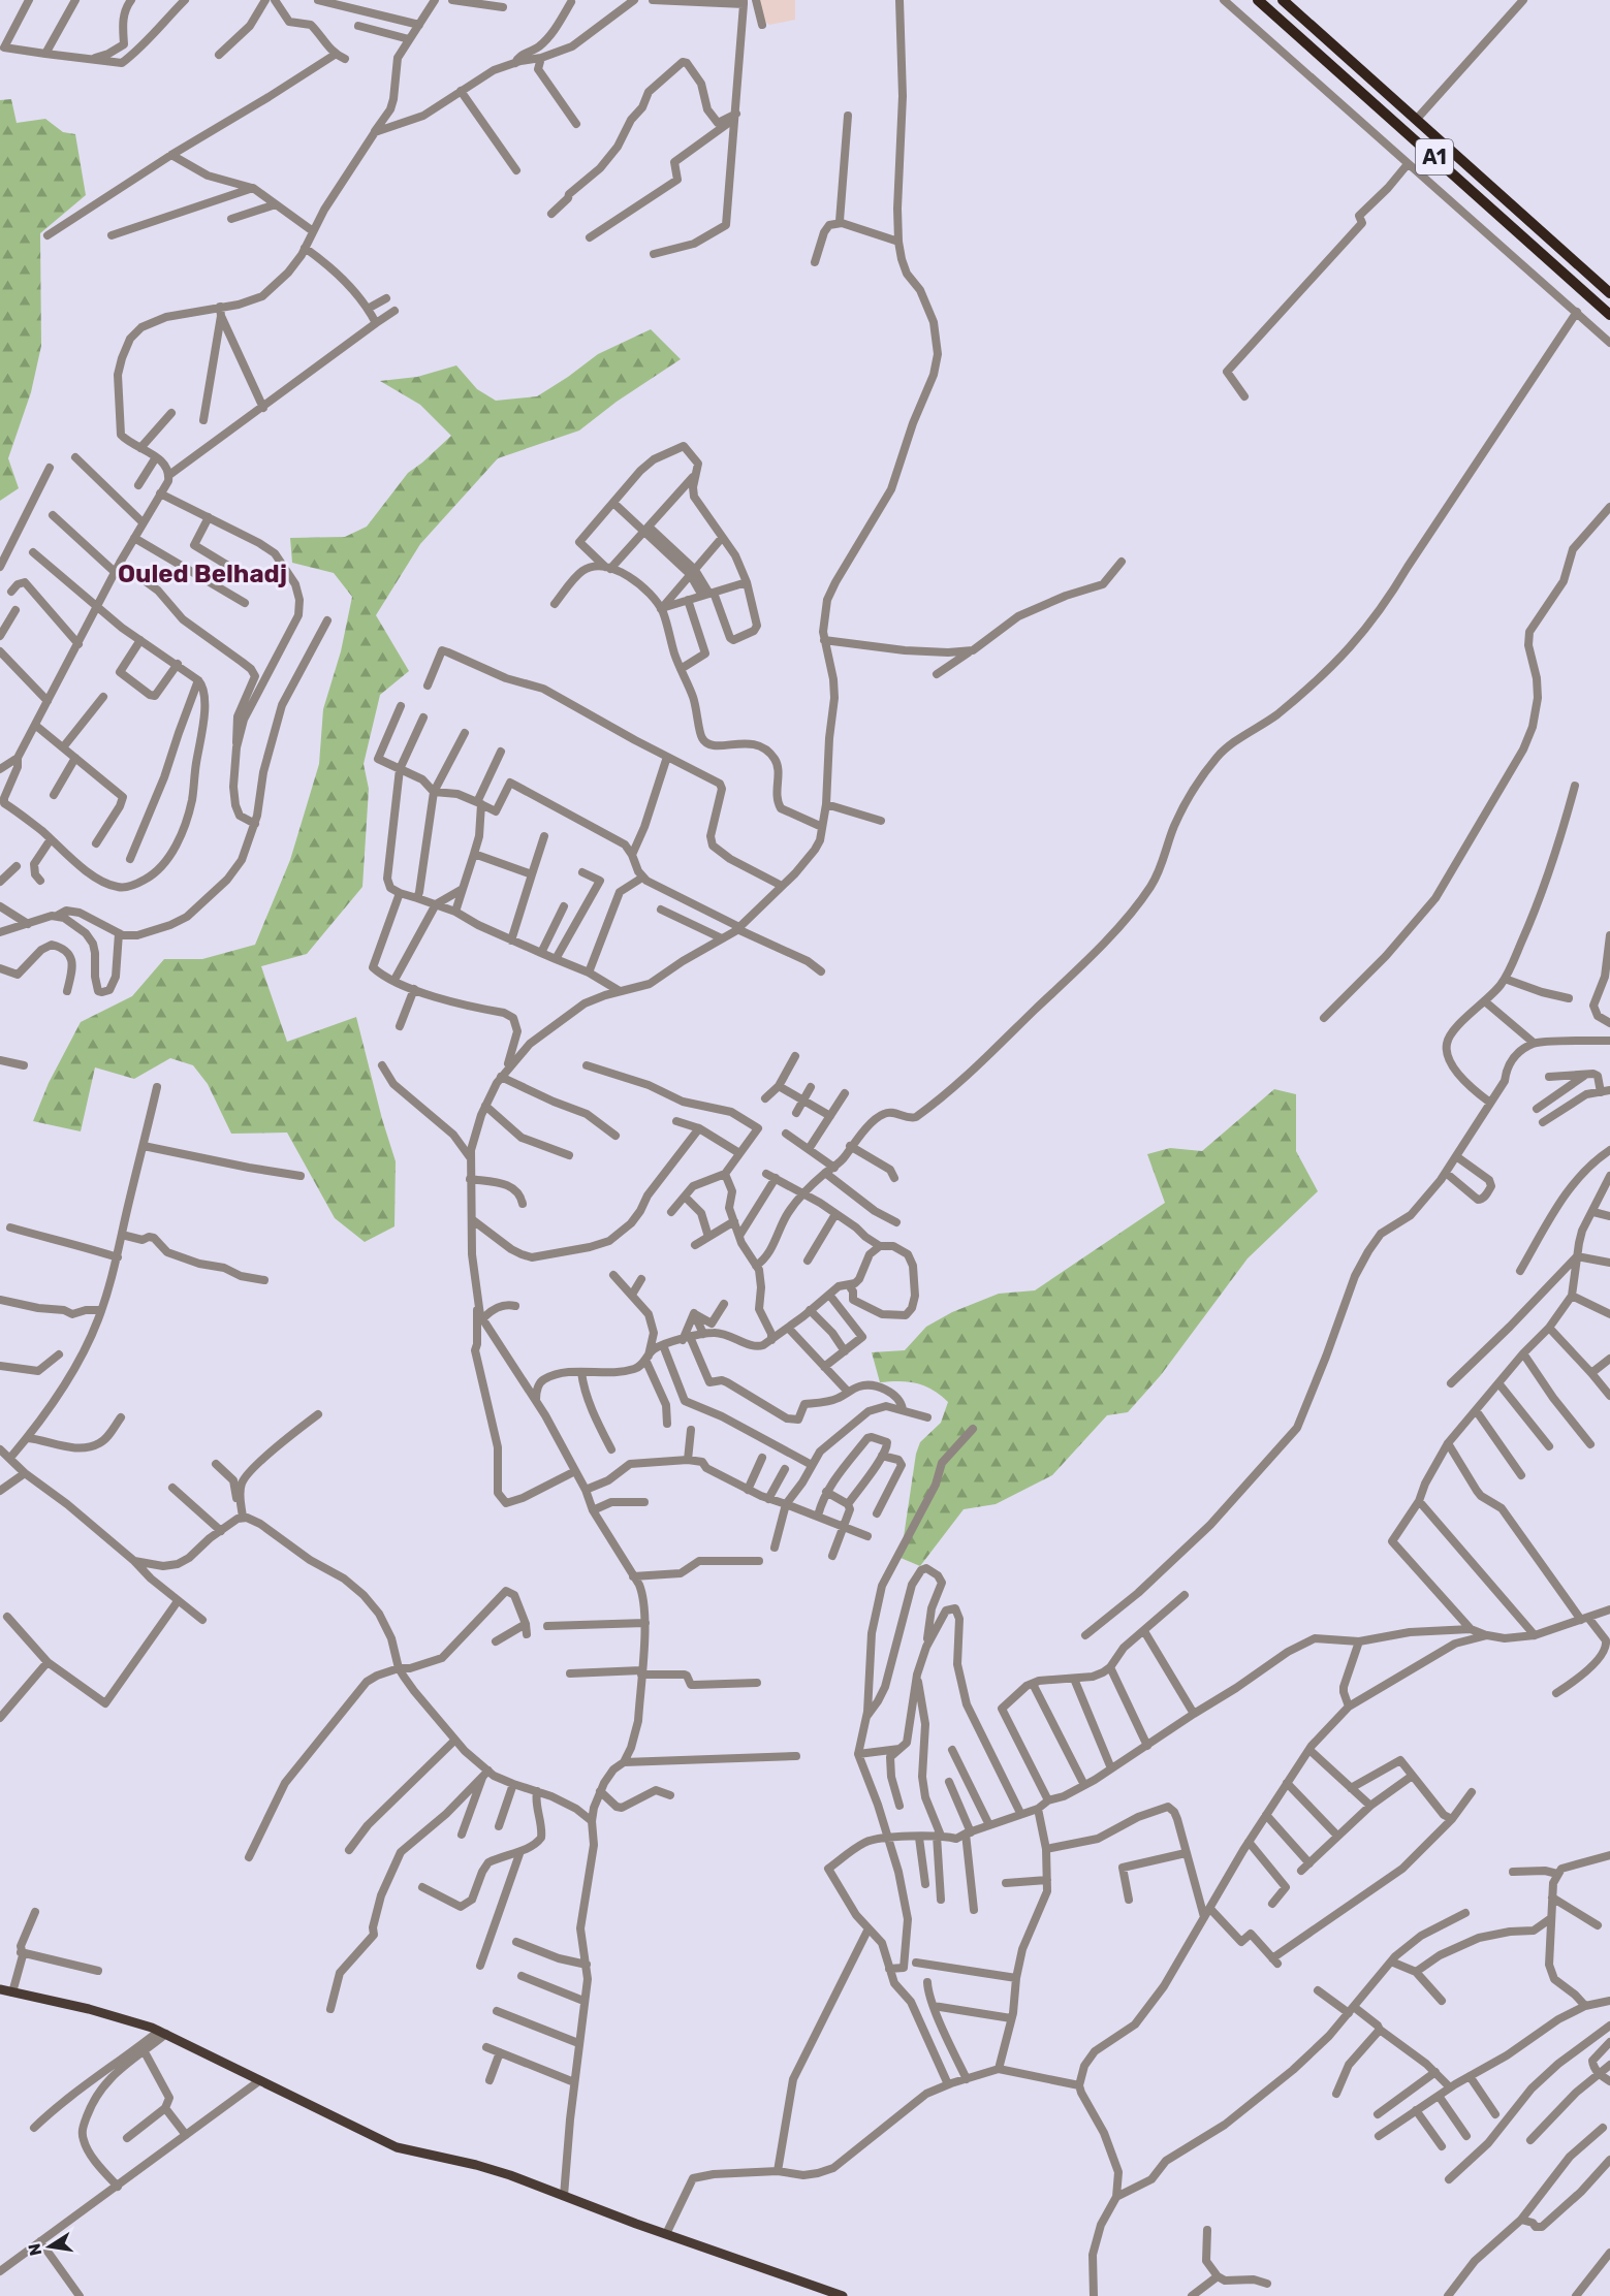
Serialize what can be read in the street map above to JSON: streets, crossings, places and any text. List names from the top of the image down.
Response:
{
  "streets": {
    "highway": ["A1"]
  },
  "districts": ["Ouled Belhadj"],
  "north": "left"
}
